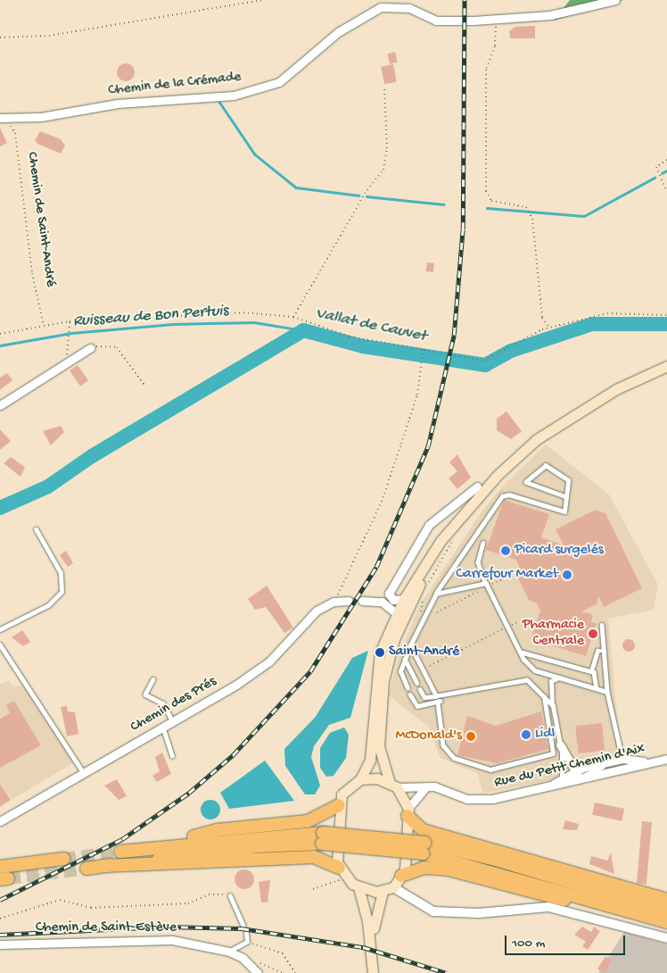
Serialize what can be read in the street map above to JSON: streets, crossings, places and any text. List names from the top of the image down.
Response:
{
  "streets": {
    "street": [
      "Chemin de la Crémade",
      "Chemin des Prés",
      "Rue du Petit Chemin d'Aix",
      "Chemin de Saint-Estève"
    ],
    "path": ["Chemin de Saint-André"]
  },
  "crossings": [
    ["Chemin de la Crémade", "Chemin de Saint-André"]
  ],
  "water": ["Ruisseau de Bon Pertuis", "Vallat de Cauvet"],
  "places": [
    "Picard surgelés",
    "Carrefour Market",
    "Pharmacie Centrale",
    "Saint-André",
    "Lidl",
    "McDonald's"
  ],
  "scale_bar": "100 m"
}
